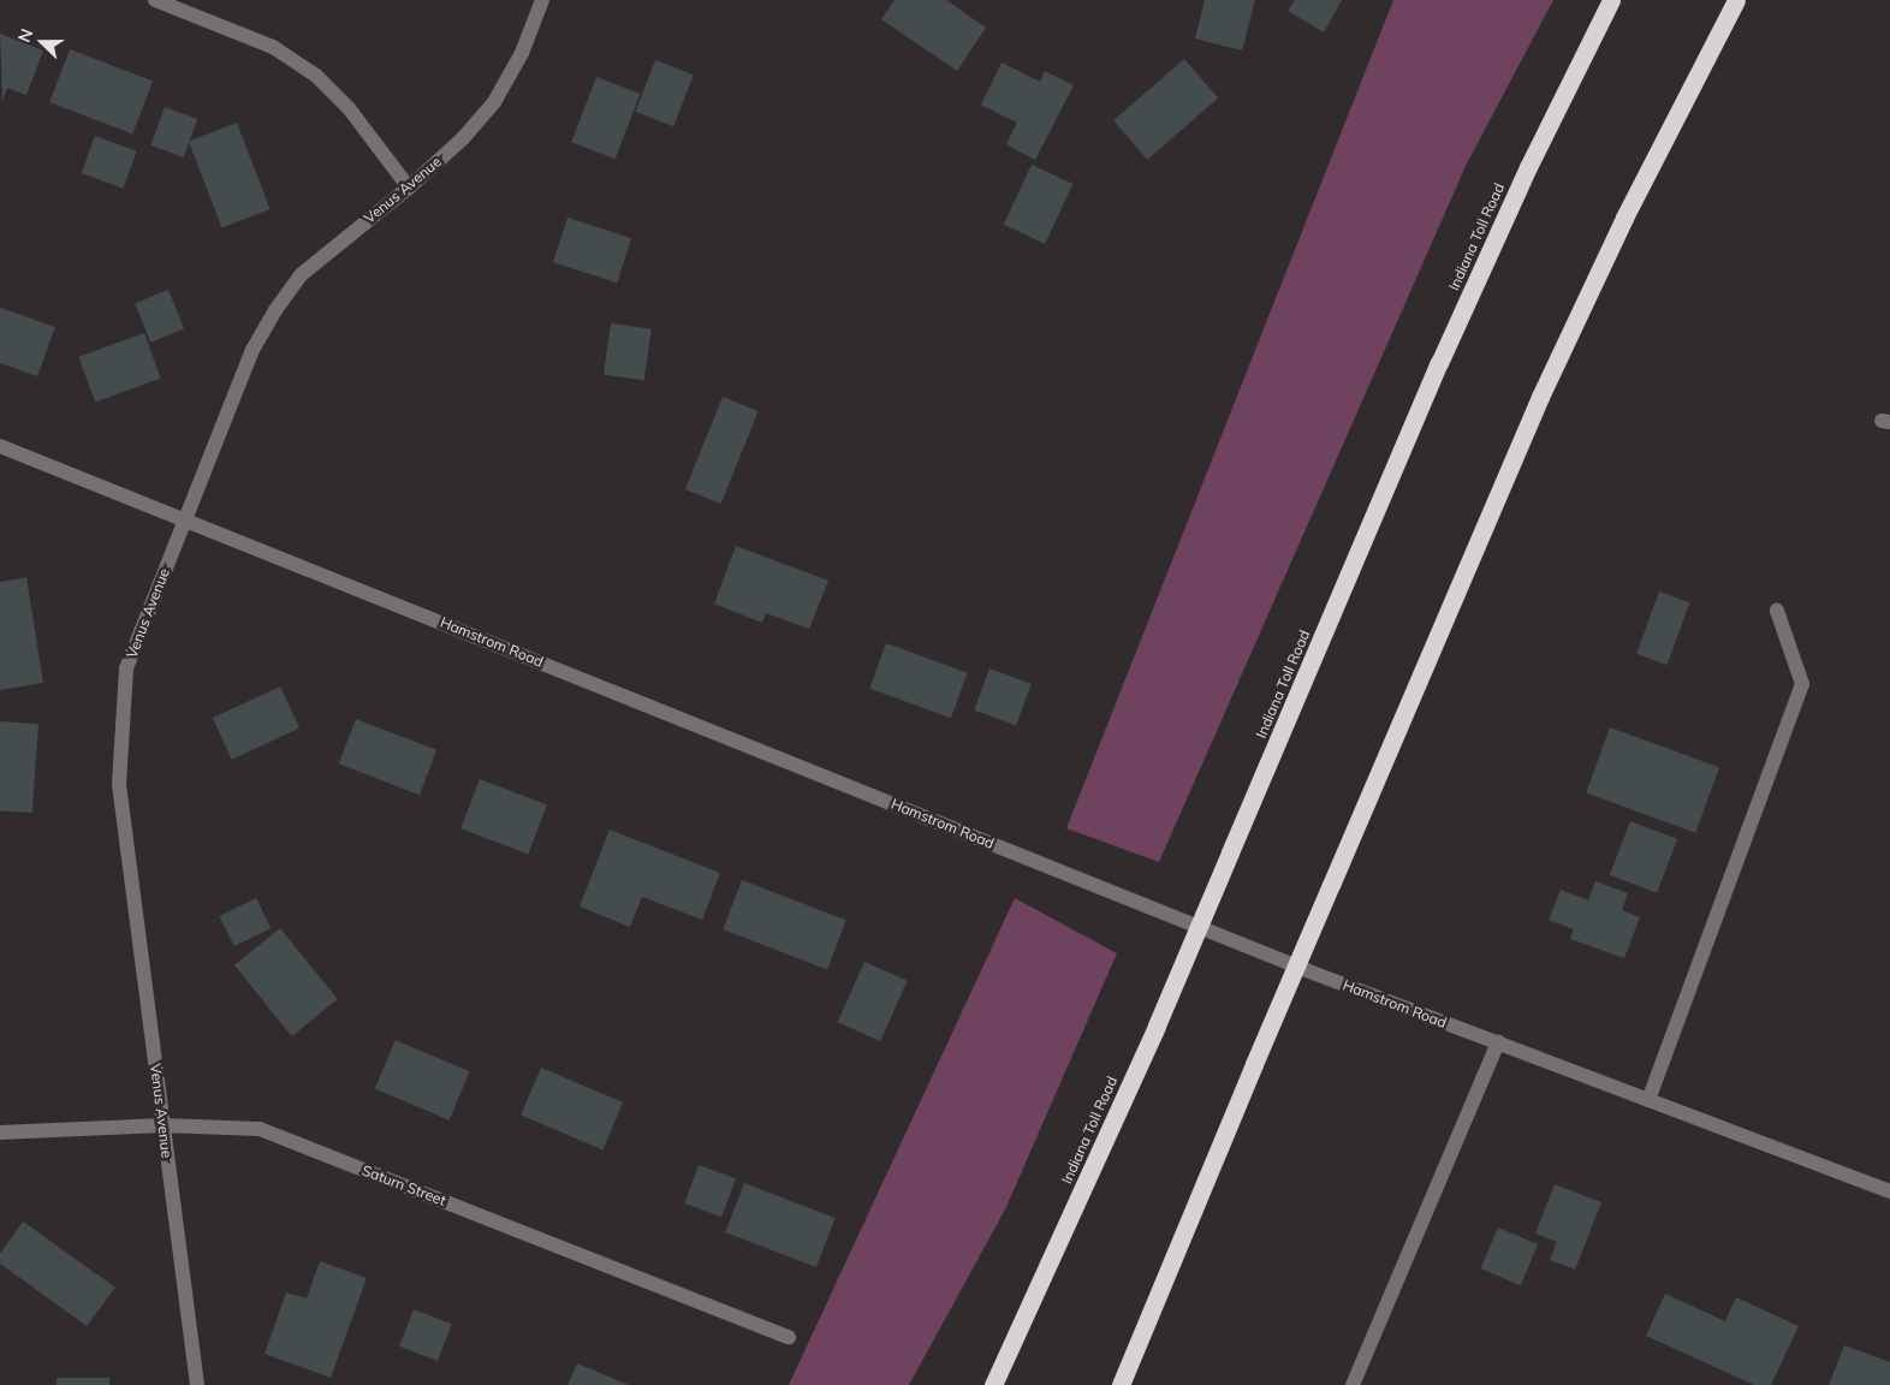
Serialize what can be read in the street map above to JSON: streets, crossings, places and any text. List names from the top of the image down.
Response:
{
  "streets": {
    "highway": ["Indiana Toll Road"],
    "street": ["Venus Avenue", "Hamstrom Road", "Saturn Street"]
  },
  "crossings": [
    ["Venus Avenue", "Hamstrom Road"],
    ["Venus Avenue", "Saturn Street"]
  ],
  "north": "left"
}
